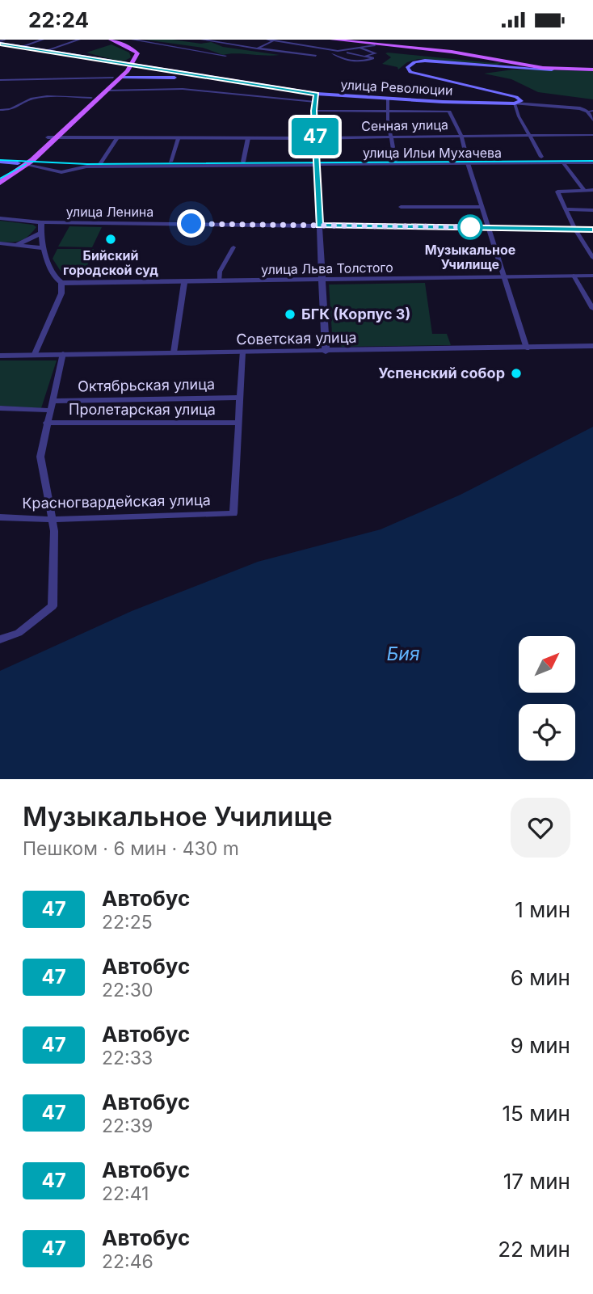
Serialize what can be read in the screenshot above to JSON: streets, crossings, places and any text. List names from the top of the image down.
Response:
{
  "streets": {
    "main road": ["улица Революции"],
    "street": [
      "Сенная улица",
      "улица Ильи Мухачева",
      "улица Ленина",
      "улица Льва Толстого",
      "Советская улица",
      "Октябрьская улица",
      "Пролетарская улица",
      "Красногвардейская улица"
    ]
  },
  "crossings": [
    ["улица Революции", "Сенная улица"],
    ["Пролетарская улица", "Красногвардейская улица"]
  ],
  "water": ["Бия"],
  "places": [
    "Музыкальное Училище",
    "Бийский городской суд",
    "БГК (Корпус 3)",
    "Успенский собор"
  ],
  "lines": ["bus line 47"],
  "north": "top right",
  "page": {
    "status": "22:24",
    "on_map": "47",
    "heading": ["Музыкальное Училище", "Пешком · 6 мин · 430 m"],
    "list": [
      {
        "mark": "47",
        "name": "Автобус",
        "note": "22:25",
        "value": "1 мин"
      },
      {
        "mark": "47",
        "name": "Автобус",
        "note": "22:30",
        "value": "6 мин"
      },
      {
        "mark": "47",
        "name": "Автобус",
        "note": "22:33",
        "value": "9 мин"
      },
      {
        "mark": "47",
        "name": "Автобус",
        "note": "22:39",
        "value": "15 мин"
      },
      {
        "mark": "47",
        "name": "Автобус",
        "note": "22:41",
        "value": "17 мин"
      },
      {
        "mark": "47",
        "name": "Автобус",
        "note": "22:46",
        "value": "22 мин"
      }
    ]
  }
}
